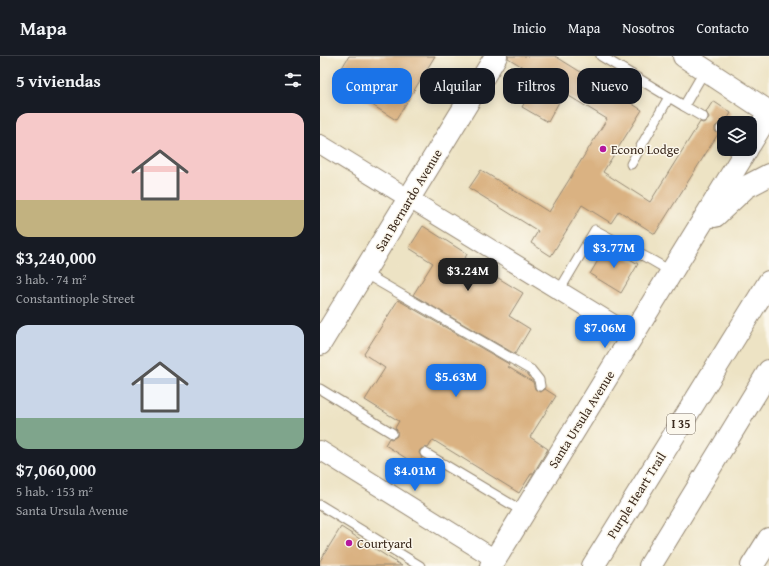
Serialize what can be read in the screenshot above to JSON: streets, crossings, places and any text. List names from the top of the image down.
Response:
{
  "streets": {
    "main road": [
      "San Bernardo Avenue",
      "Santa Ursula Avenue",
      "I 35",
      "Purple Heart Trail"
    ]
  },
  "places": ["Econo Lodge", "Courtyard"],
  "page": {
    "header": "Mapa",
    "nav": [
      "Inicio",
      "Mapa",
      "Nosotros",
      "Contacto"
    ],
    "heading": "5 viviendas",
    "chip": [
      "Comprar",
      "Alquilar",
      "Filtros",
      "Nuevo"
    ],
    "list": [
      {
        "name": "$3,240,000",
        "note": "3 hab. · 74 m² · Constantinople Street"
      },
      {
        "name": "$7,060,000",
        "note": "5 hab. · 153 m² · Santa Ursula Avenue"
      }
    ],
    "price": [
      "$3.77M",
      "$3.24M",
      "$7.06M",
      "$5.63M",
      "$4.01M"
    ]
  }
}
